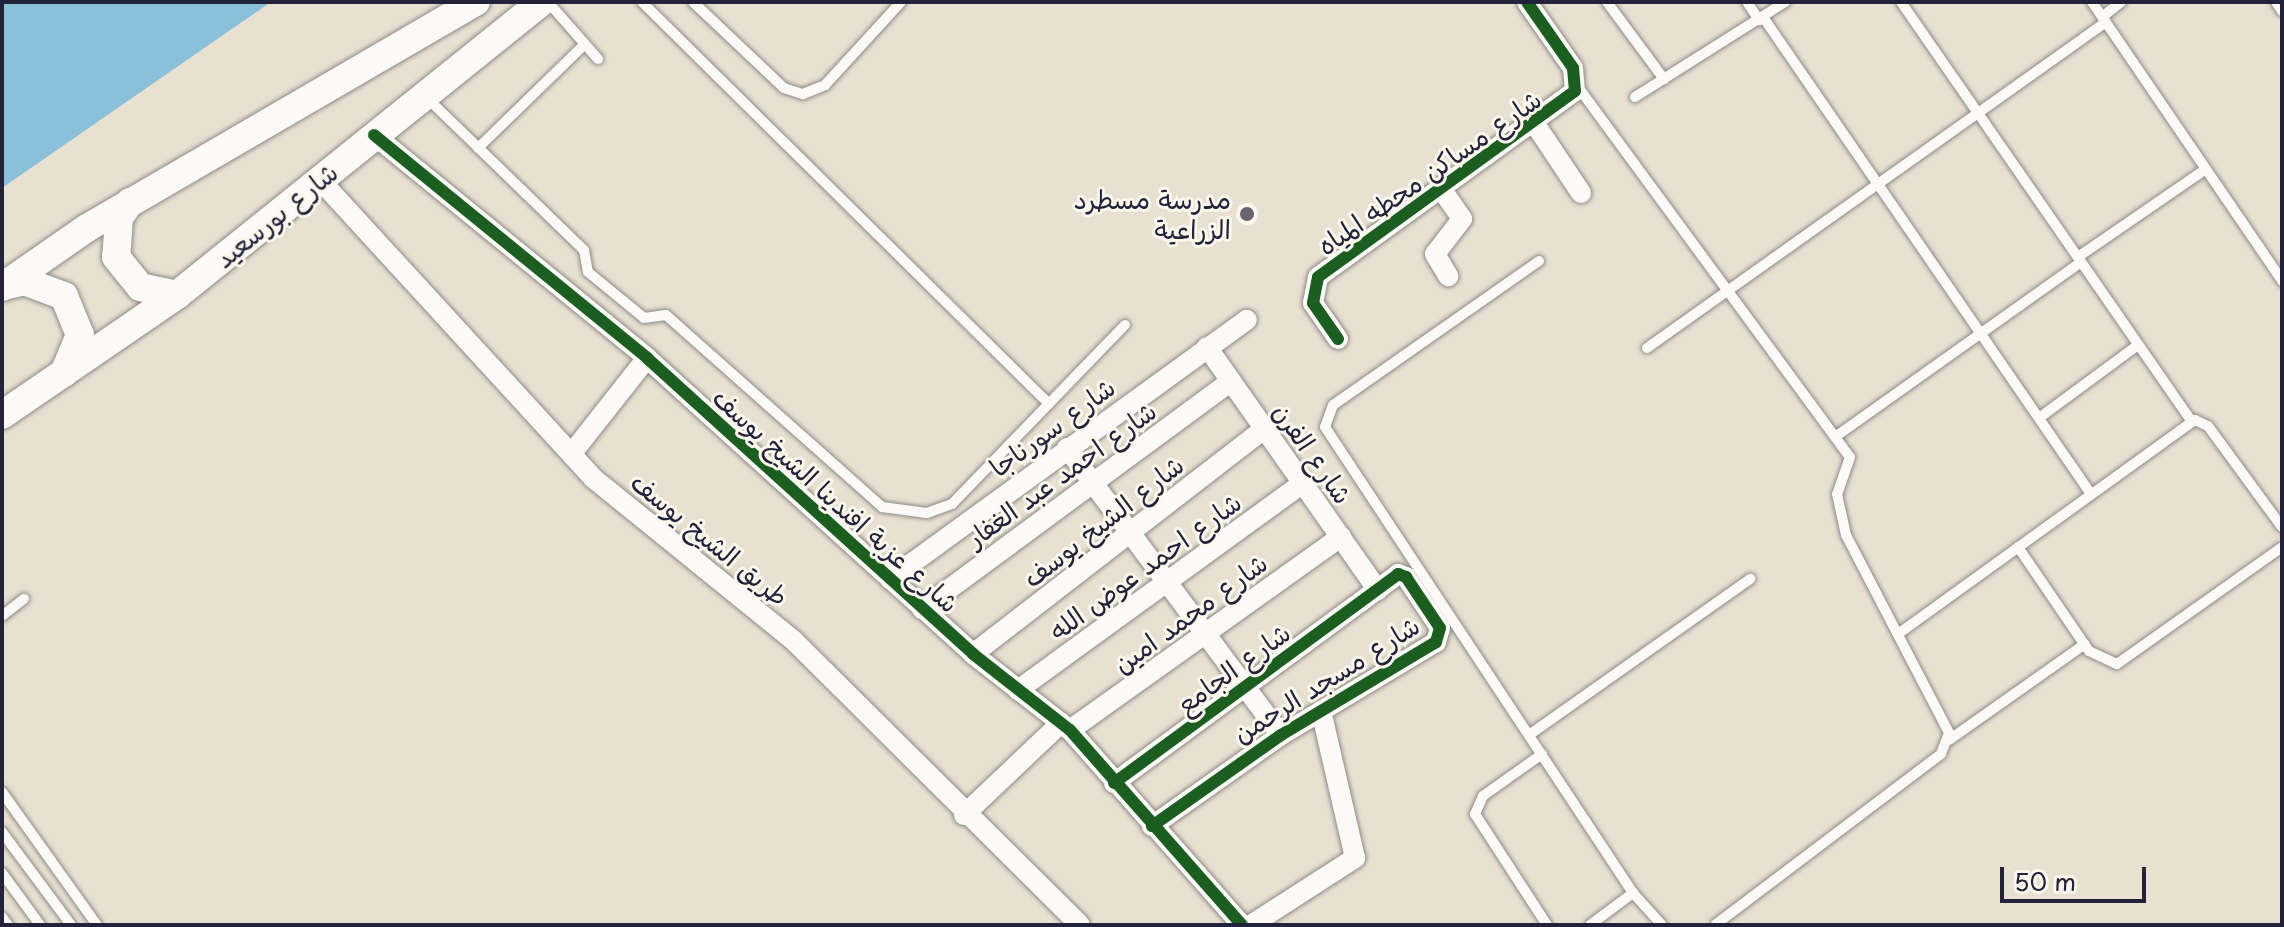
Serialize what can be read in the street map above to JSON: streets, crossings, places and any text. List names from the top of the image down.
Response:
{
  "streets": {
    "main road": ["شارع بورسعيد"],
    "street": [
      "شارع مساكن محطه المياه",
      "شارع سورناجا",
      "شارع الفرن",
      "شارع احمد عبد الغفار",
      "شارع عزبة افندينا الشيخ يوسف",
      "شارع الشيخ يوسف",
      "طريق الشيخ يوسف",
      "شارع احمد عوض الله",
      "شارع محمد امين",
      "شارع الجامع",
      "شارع مسجد الرحمن"
    ]
  },
  "crossings": [
    ["شارع بورسعيد", "شارع عزبة افندينا الشيخ يوسف"],
    ["شارع بورسعيد", "طريق الشيخ يوسف"],
    ["شارع سورناجا", "شارع الفرن"],
    ["شارع سورناجا", "شارع عزبة افندينا الشيخ يوسف"],
    ["شارع الفرن", "شارع احمد عبد الغفار"],
    ["شارع الفرن", "شارع الشيخ يوسف"],
    ["شارع الفرن", "شارع احمد عوض الله"],
    ["شارع الفرن", "شارع محمد امين"],
    ["شارع الفرن", "شارع الجامع"],
    ["شارع الفرن", "شارع مسجد الرحمن"],
    ["شارع احمد عبد الغفار", "شارع عزبة افندينا الشيخ يوسف"],
    ["شارع عزبة افندينا الشيخ يوسف", "شارع الشيخ يوسف"],
    ["شارع عزبة افندينا الشيخ يوسف", "شارع احمد عوض الله"],
    ["شارع عزبة افندينا الشيخ يوسف", "شارع محمد امين"],
    ["شارع عزبة افندينا الشيخ يوسف", "شارع الجامع"],
    ["شارع عزبة افندينا الشيخ يوسف", "شارع مسجد الرحمن"],
    ["طريق الشيخ يوسف", "شارع محمد امين"],
    ["شارع الجامع", "شارع مسجد الرحمن"]
  ],
  "places": ["مدرسة مسطرد الزراعية"],
  "scale_bar": "50 m"
}
